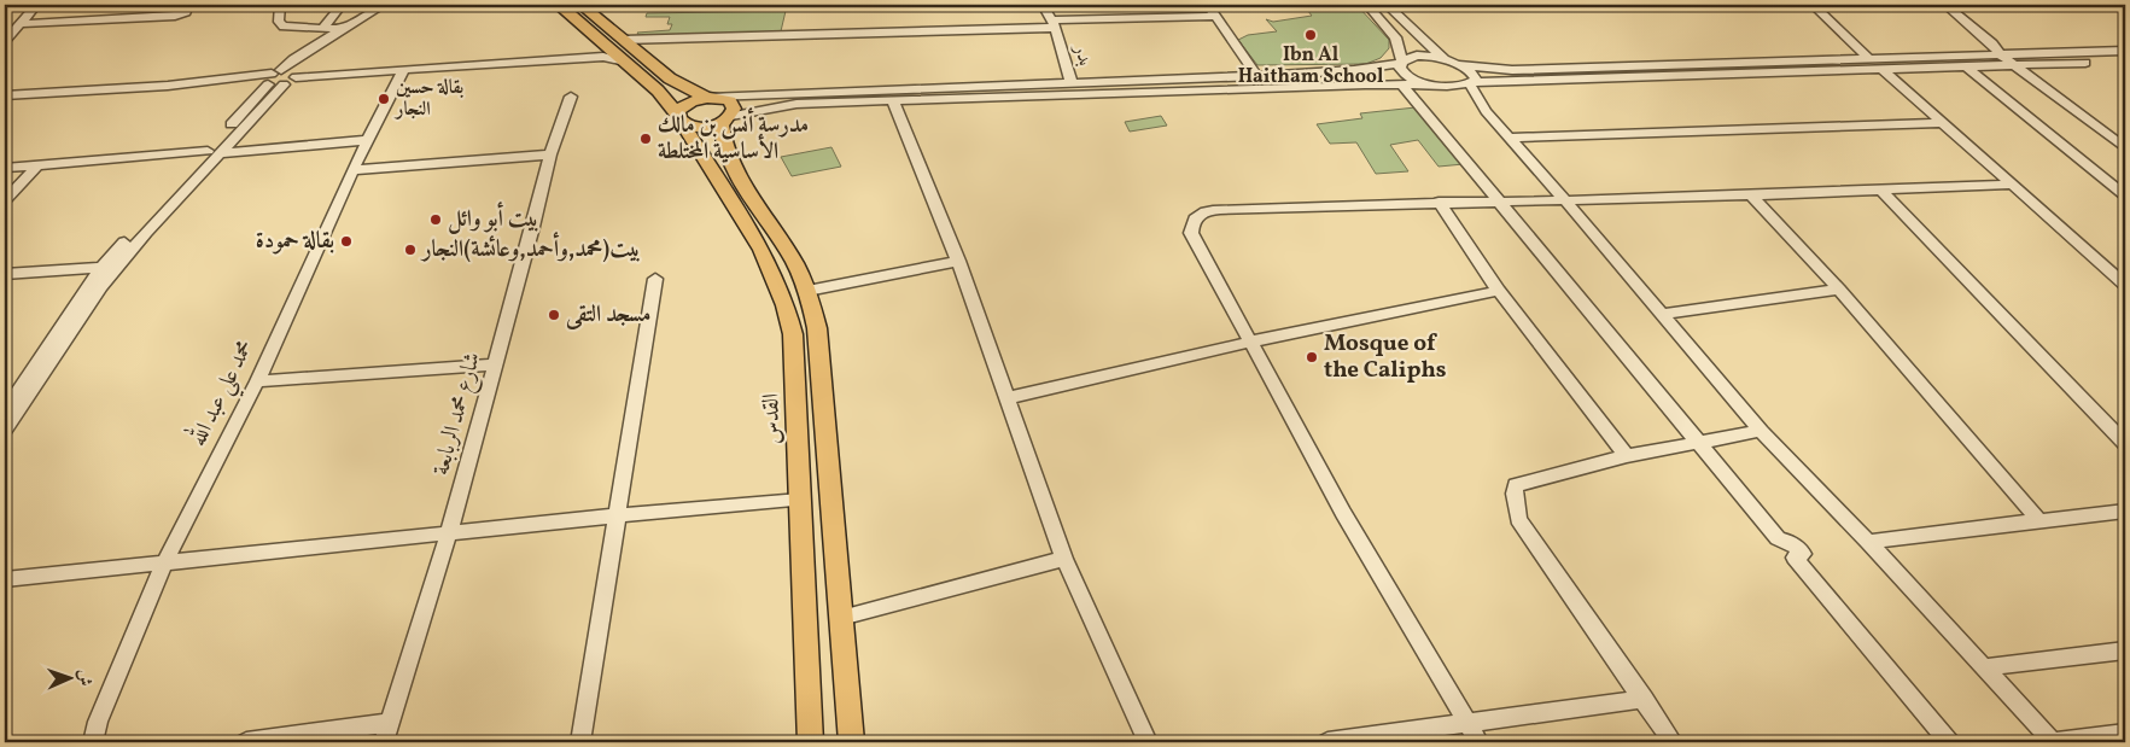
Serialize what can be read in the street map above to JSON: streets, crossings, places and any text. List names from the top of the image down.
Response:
{
  "streets": {
    "main road": ["القدس"],
    "street": ["بدر", "محمد علي عبد الله", "شارع محمد الربابعة"]
  },
  "places": [
    "Ibn Al Haitham School",
    "بقالة حسين النجار",
    "مدرسة أنس بن مالك الأساسية المختلطة",
    "بيت أبو وائل",
    "بقالة حمودة",
    "بيت(محمد,وأحمد,وعائشة)النجار",
    "مسجد التقى",
    "Mosque of the Caliphs"
  ],
  "north": "right"
}
